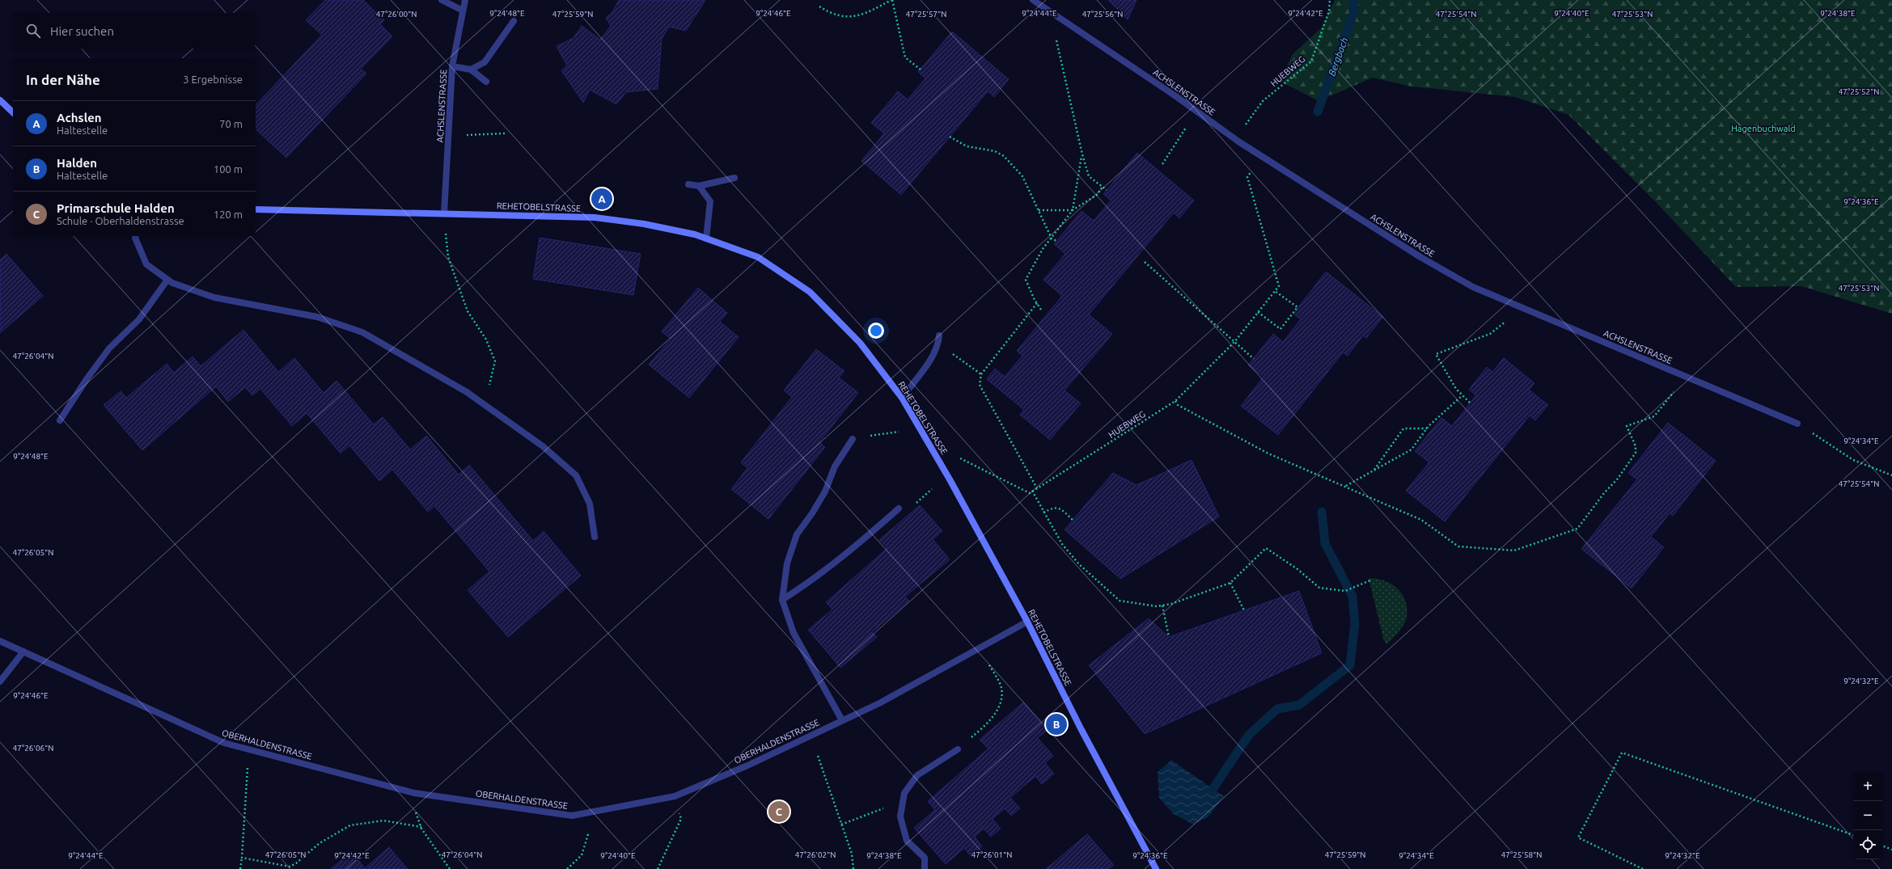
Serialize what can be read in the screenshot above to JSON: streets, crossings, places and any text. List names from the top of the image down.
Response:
{
  "streets": {
    "street": ["ACHSLENSTRASSE", "REHETOBELSTRASSE", "OBERHALDENSTRASSE"],
    "path": ["HUEBWEG"]
  },
  "crossings": [
    ["ACHSLENSTRASSE", "REHETOBELSTRASSE"],
    ["REHETOBELSTRASSE", "OBERHALDENSTRASSE"]
  ],
  "water": ["Bergbach"],
  "parks": ["Hagenbuchwald"],
  "page": {
    "search": "Hier suchen",
    "heading": ["In der Nähe", "3 Ergebnisse"],
    "list": [
      {
        "mark": "A",
        "name": "Achslen",
        "note": "Haltestelle",
        "value": "70 m"
      },
      {
        "mark": "B",
        "name": "Halden",
        "note": "Haltestelle",
        "value": "100 m"
      },
      {
        "mark": "C",
        "name": "Primarschule Halden",
        "note": "Schule · Oberhaldenstrasse",
        "value": "120 m"
      }
    ],
    "pins": ["A", "B", "C"],
    "map_buttons": ["+", "−"]
  },
  "coordinates": [
    "9°24'48\"E",
    "9°24'46\"E",
    "9°24'44\"E",
    "9°24'42\"E",
    "9°24'40\"E",
    "9°24'38\"E",
    "47°26'00\"N",
    "47°25'57\"N",
    "47°25'56\"N",
    "47°25'54\"N",
    "47°25'53\"N",
    "47°25'59\"N",
    "47°25'52\"N",
    "9°24'36\"E",
    "47°26'04\"N",
    "9°24'34\"E",
    "47°26'05\"N",
    "9°24'32\"E",
    "47°26'06\"N",
    "47°26'02\"N",
    "47°26'01\"N",
    "47°25'58\"N"
  ]
}
